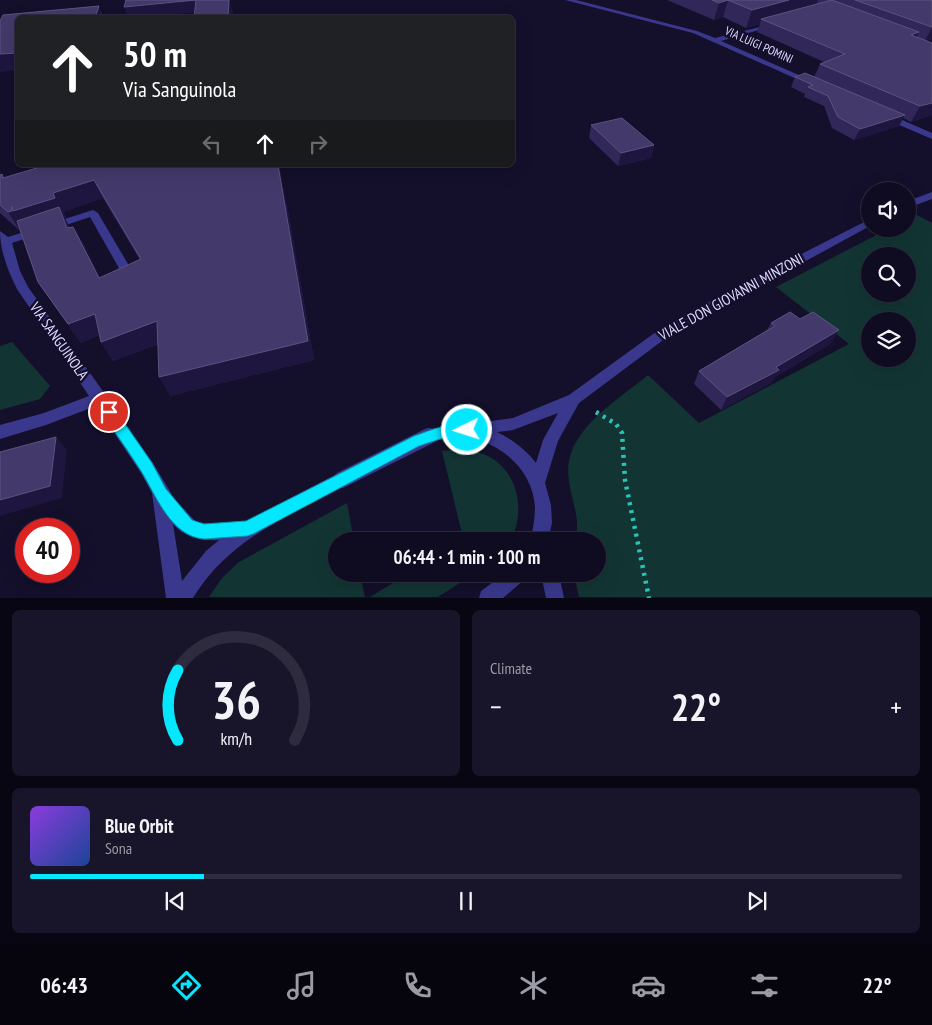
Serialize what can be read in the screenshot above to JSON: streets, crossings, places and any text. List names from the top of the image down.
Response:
{
  "streets": {
    "street": ["VIA LUIGI POMINI", "VIALE DON GIOVANNI MINZONI", "VIA SANGUINOLA"]
  },
  "crossings": [
    ["VIALE DON GIOVANNI MINZONI", "VIA SANGUINOLA"]
  ],
  "page": {
    "turn": ["50 m", "Via Sanguinola"],
    "limit": "40",
    "trip": "06:44 · 1 min · 100 m",
    "tile": "Climate",
    "heat": ["−", "22°", "+"],
    "song": ["Blue Orbit", "Sona"],
    "tabs": ["06:43", "22°"],
    "gauge": ["36", "km/h"]
  }
}
